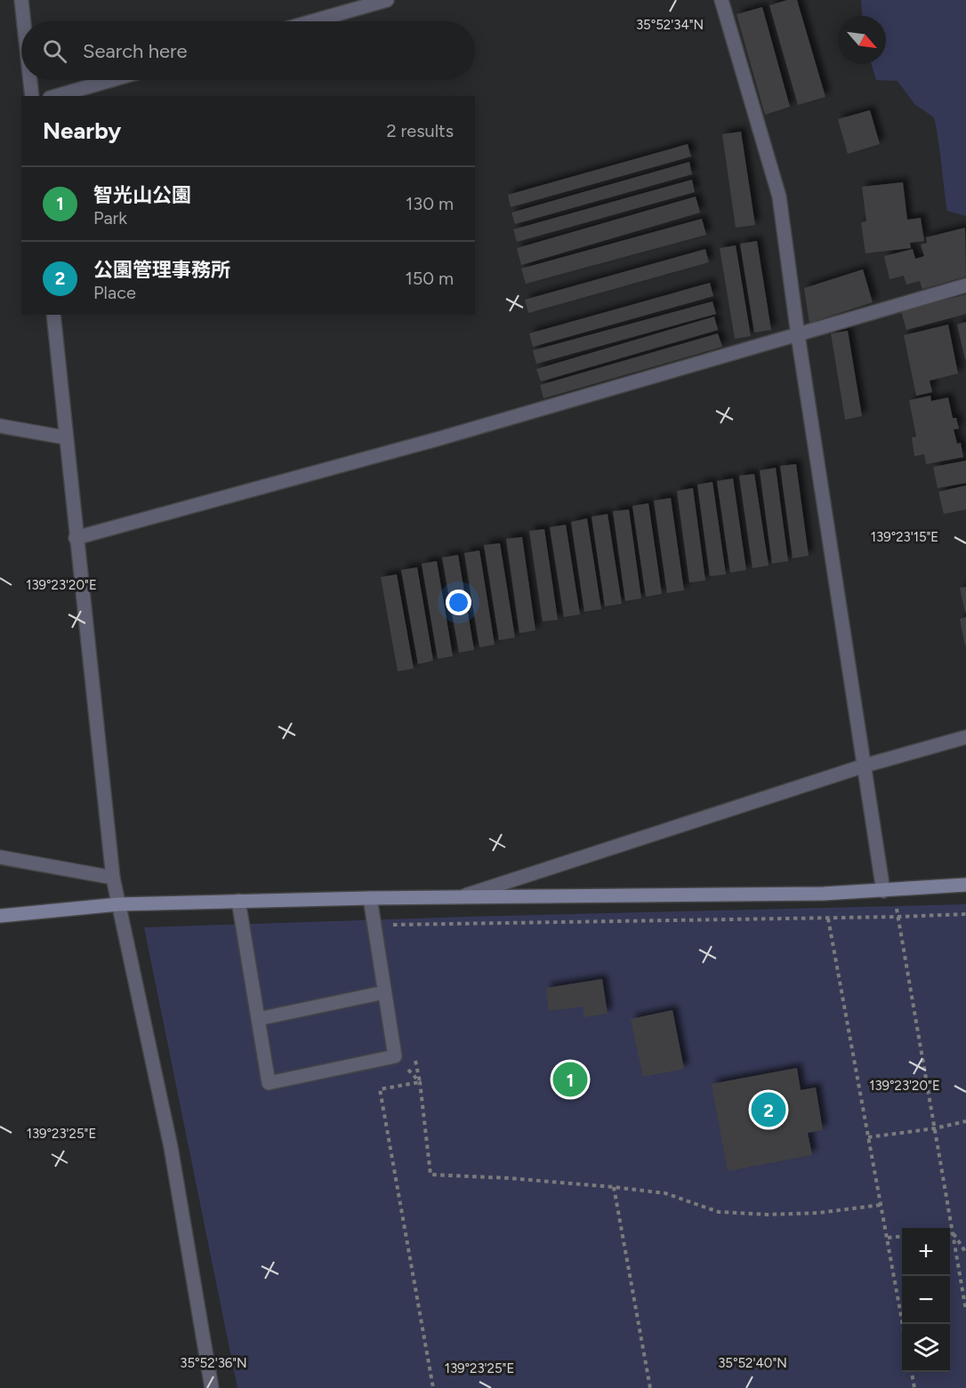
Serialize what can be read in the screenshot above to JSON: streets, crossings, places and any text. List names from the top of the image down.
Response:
{
  "north": "bottom right",
  "page": {
    "search": "Search here",
    "heading": ["Nearby", "2 results"],
    "list": [
      {
        "mark": "1",
        "name": "智光山公園",
        "note": "Park",
        "value": "130 m"
      },
      {
        "mark": "2",
        "name": "公園管理事務所",
        "note": "Place",
        "value": "150 m"
      }
    ],
    "pins": ["1", "2"],
    "map_buttons": ["+", "−"]
  },
  "coordinates": [
    "35°52'34\"N",
    "139°23'15\"E",
    "139°23'20\"E",
    "139°23'25\"E",
    "35°52'36\"N",
    "35°52'40\"N"
  ]
}
